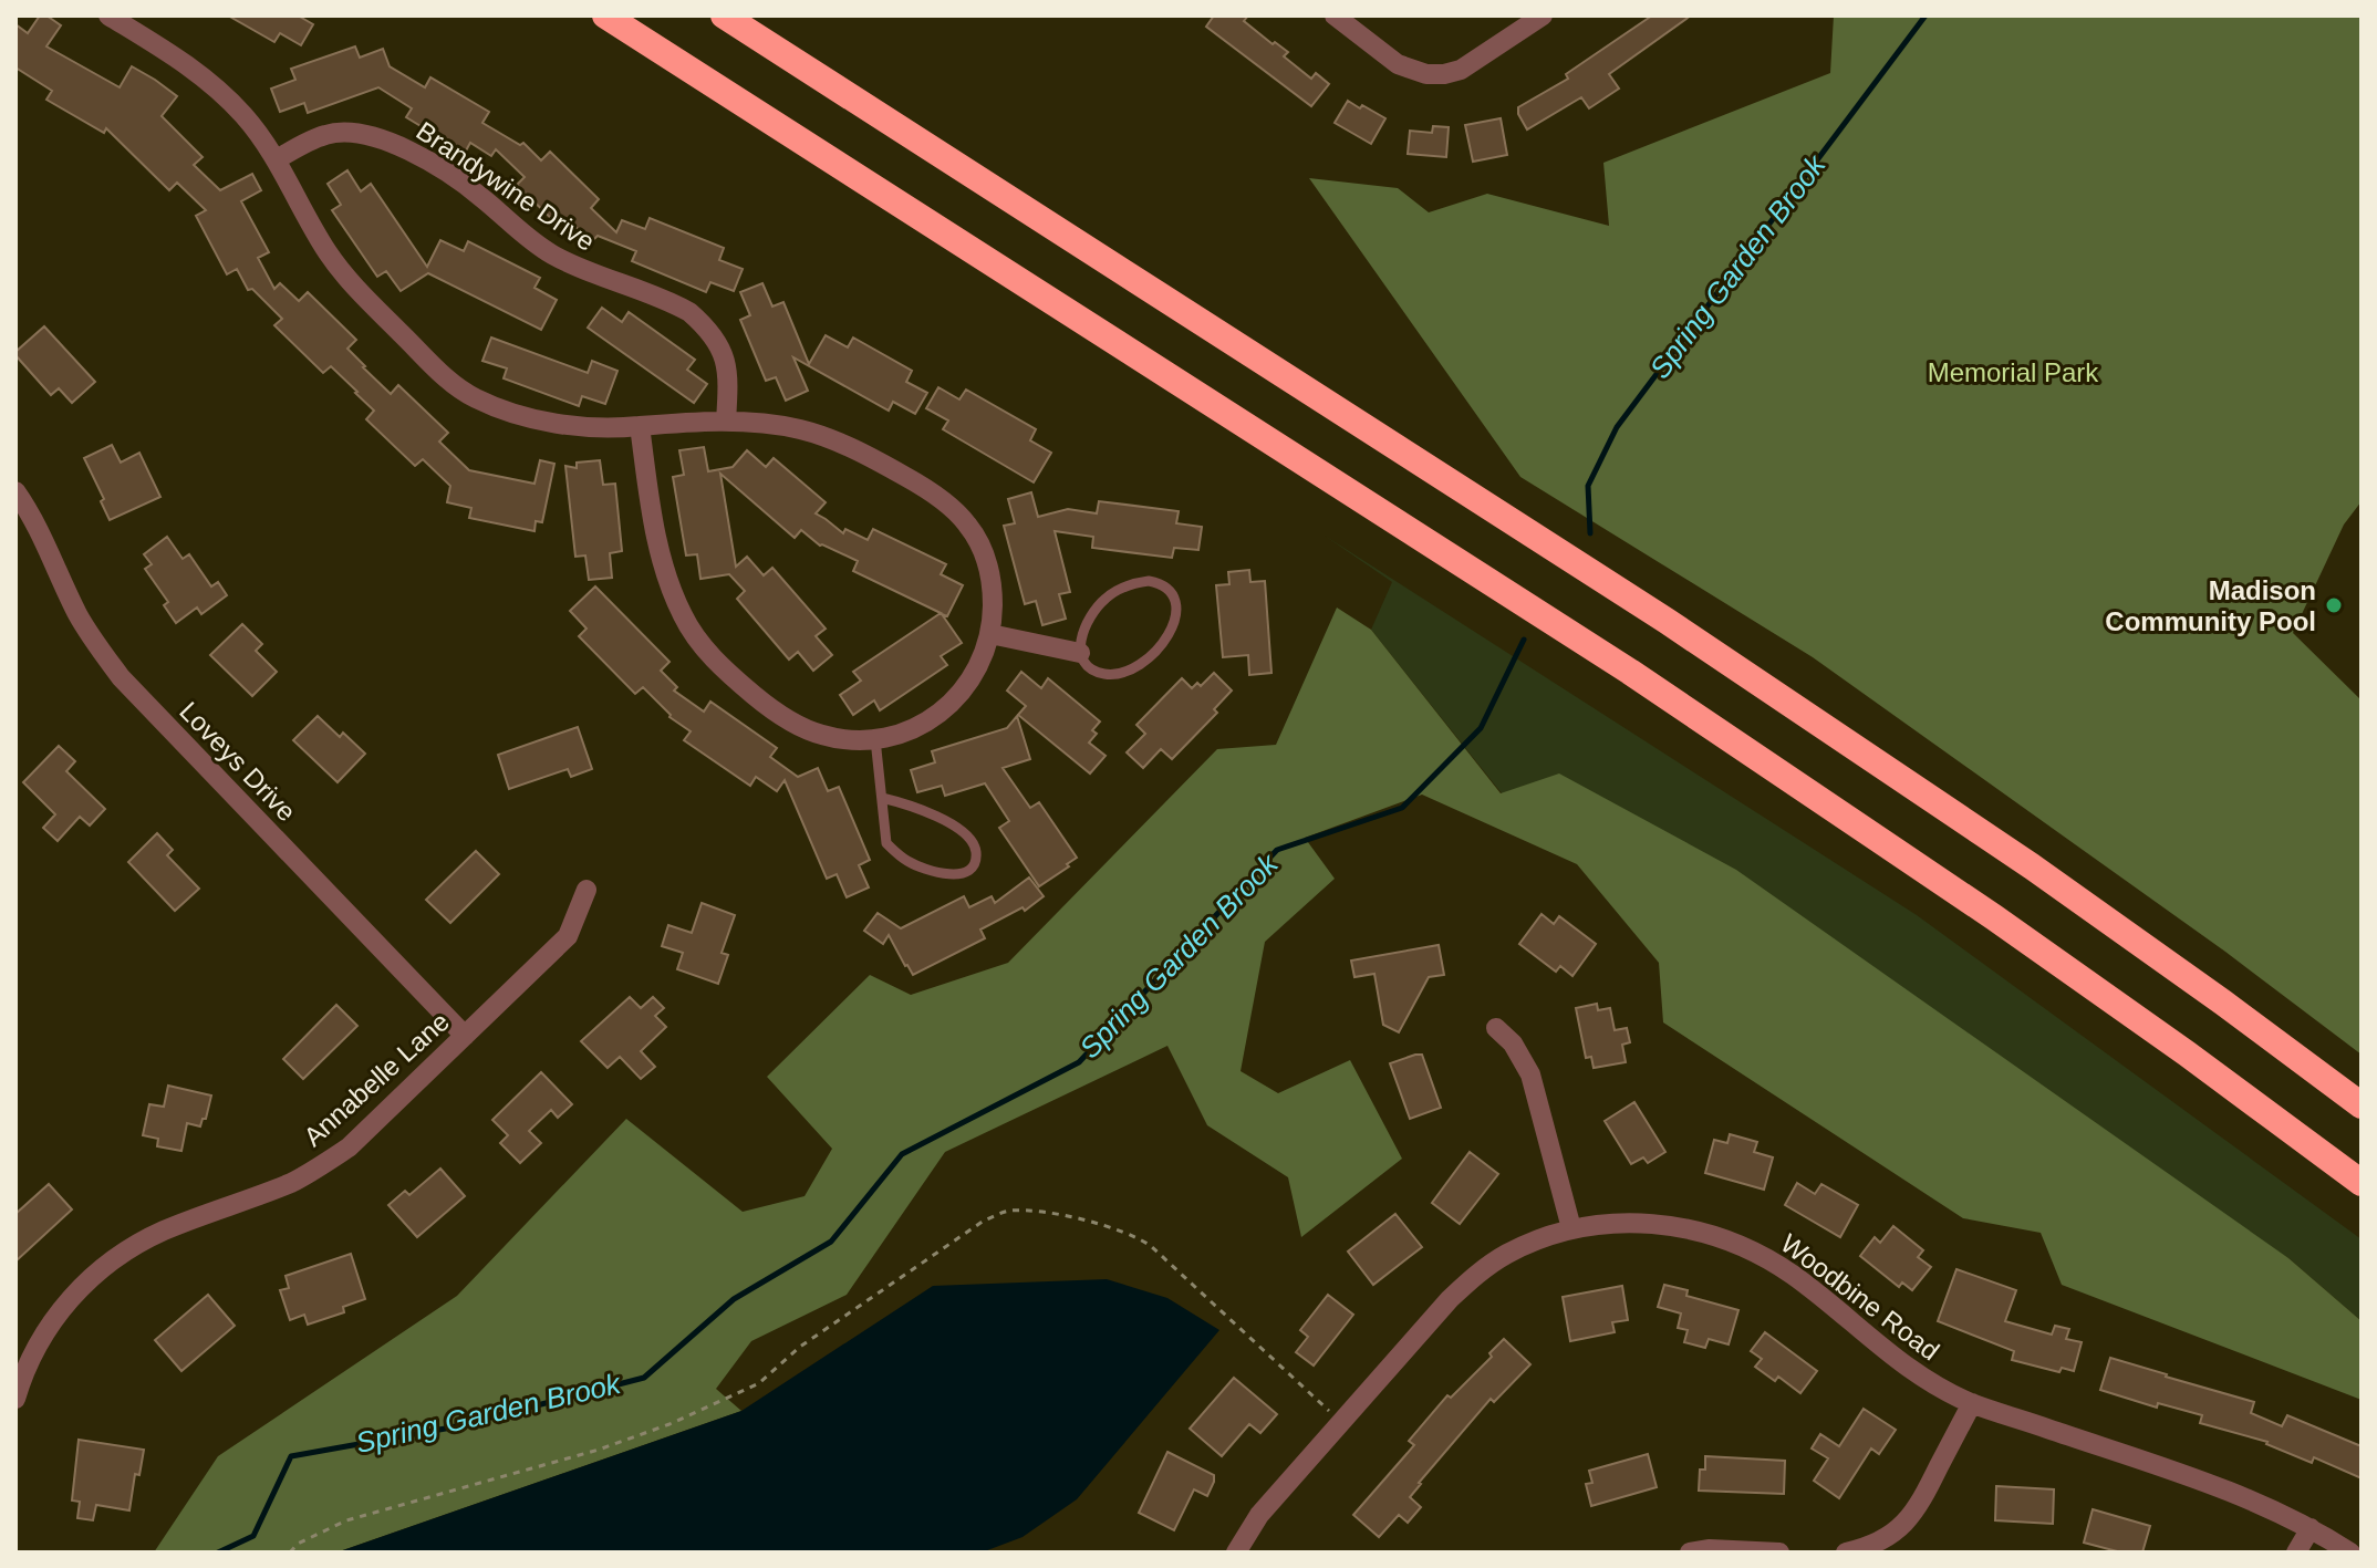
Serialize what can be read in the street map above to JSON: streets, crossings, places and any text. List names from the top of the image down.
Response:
{
  "streets": {
    "street": [
      "Brandywine Drive",
      "Loveys Drive",
      "Annabelle Lane",
      "Woodbine Road"
    ]
  },
  "crossings": [
    ["Loveys Drive", "Annabelle Lane"]
  ],
  "water": ["Spring Garden Brook"],
  "parks": ["Memorial Park"],
  "places": ["Madison Community Pool"]
}
